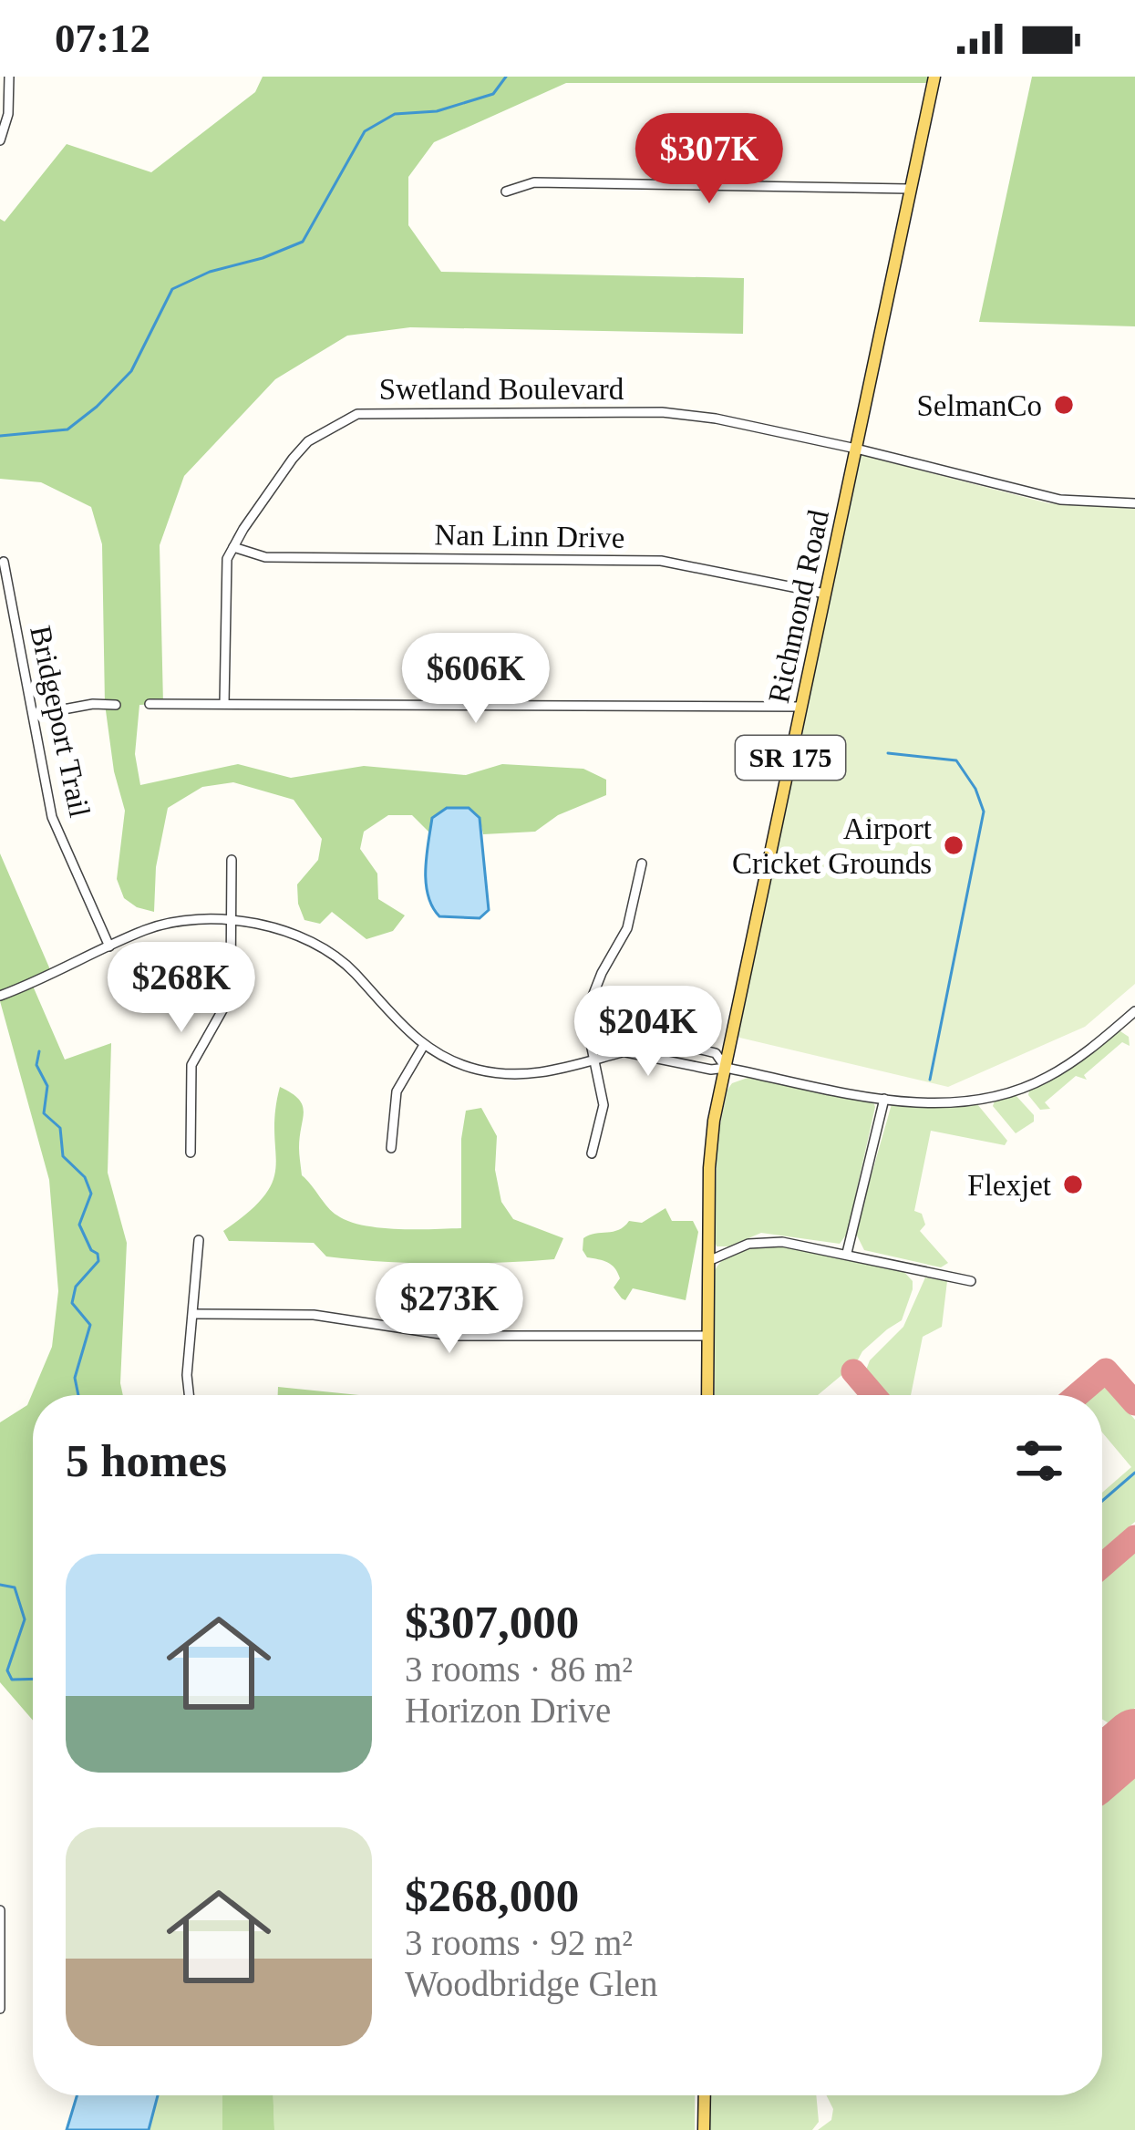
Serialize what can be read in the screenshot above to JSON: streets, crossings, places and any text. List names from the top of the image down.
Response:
{
  "streets": {
    "main road": ["Richmond Road", "SR 175"],
    "street": ["Swetland Boulevard", "Nan Linn Drive", "Bridgeport Trail"]
  },
  "crossings": [
    ["Swetland Boulevard", "Nan Linn Drive"],
    ["Swetland Boulevard", "Richmond Road"],
    ["Nan Linn Drive", "Richmond Road"]
  ],
  "places": ["SelmanCo", "Airport Cricket Grounds", "Flexjet"],
  "page": {
    "status": "07:12",
    "price": [
      "$307K",
      "$606K",
      "$268K",
      "$204K",
      "$273K"
    ],
    "heading": "5 homes",
    "list": [
      {
        "name": "$307,000",
        "note": "3 rooms · 86 m² · Horizon Drive"
      },
      {
        "name": "$268,000",
        "note": "3 rooms · 92 m² · Woodbridge Glen"
      }
    ]
  }
}
